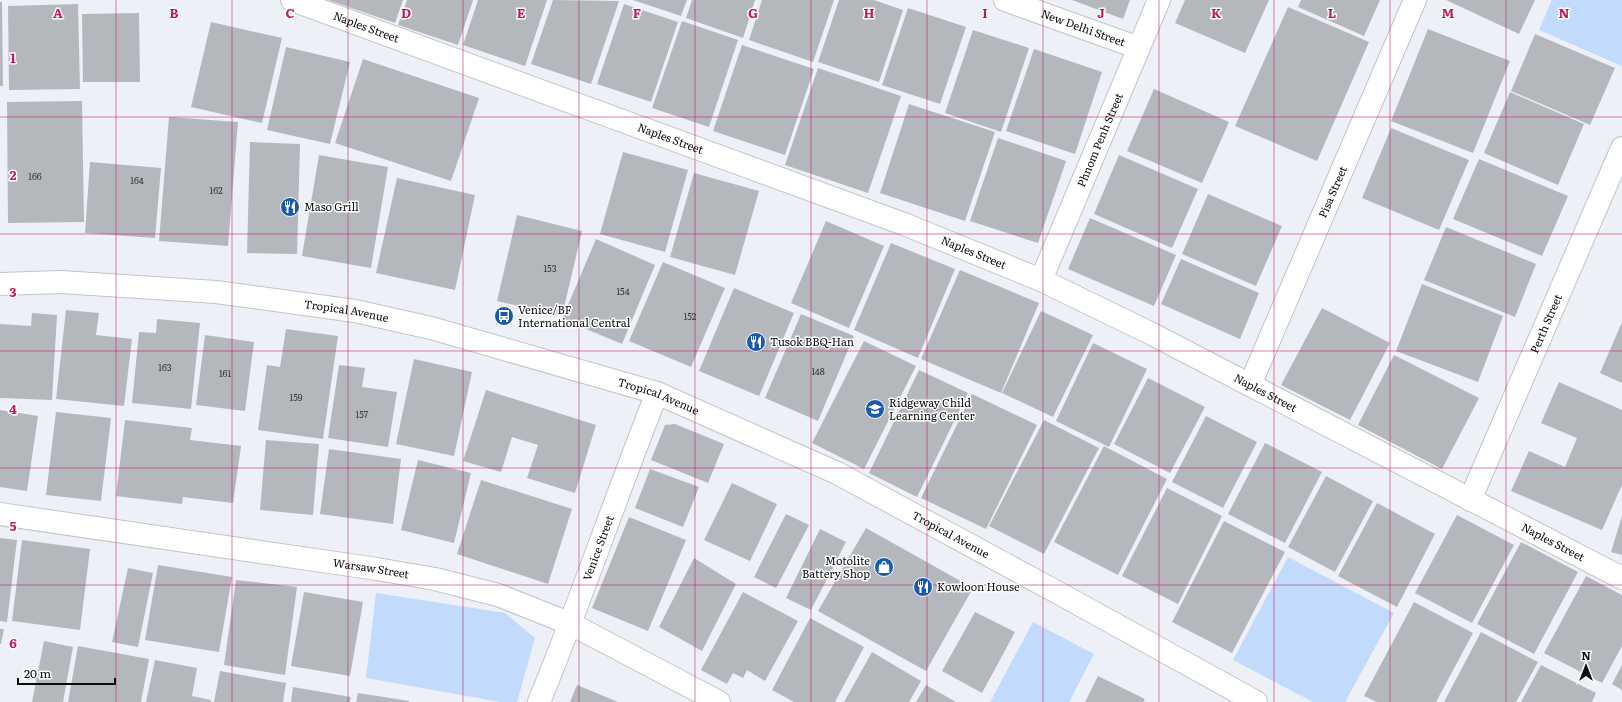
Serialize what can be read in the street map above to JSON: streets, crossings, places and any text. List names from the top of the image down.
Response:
{
  "streets": {
    "street": [
      "Naples Street",
      "New Delhi Street",
      "Phnom Penh Street",
      "Pisa Street",
      "Tropical Avenue",
      "Perth Street",
      "Venice Street",
      "Warsaw Street"
    ]
  },
  "crossings": [
    ["Naples Street", "Phnom Penh Street"],
    ["Naples Street", "Pisa Street"],
    ["Naples Street", "Perth Street"],
    ["New Delhi Street", "Phnom Penh Street"],
    ["Tropical Avenue", "Venice Street"],
    ["Venice Street", "Warsaw Street"]
  ],
  "places": {
    "restaurant": ["Maso Grill", "Tusok BBQ-Han", "Kowloon House"],
    "bus stop": ["Venice/BF International Central"],
    "school or university": ["Ridgeway Child Learning Center"],
    "shop": ["Motolite Battery Shop"]
  },
  "house_numbers": [
    "166",
    "164",
    "162",
    "153",
    "154",
    "152",
    "163",
    "148",
    "161",
    "159",
    "157"
  ],
  "scale_bar": "20 m",
  "north": "top",
  "grid": {
    "columns": [
      "A",
      "B",
      "C",
      "D",
      "E",
      "F",
      "G",
      "H",
      "I",
      "J",
      "K",
      "L",
      "M",
      "N"
    ],
    "rows": [
      "1",
      "2",
      "3",
      "4",
      "5",
      "6"
    ]
  }
}
